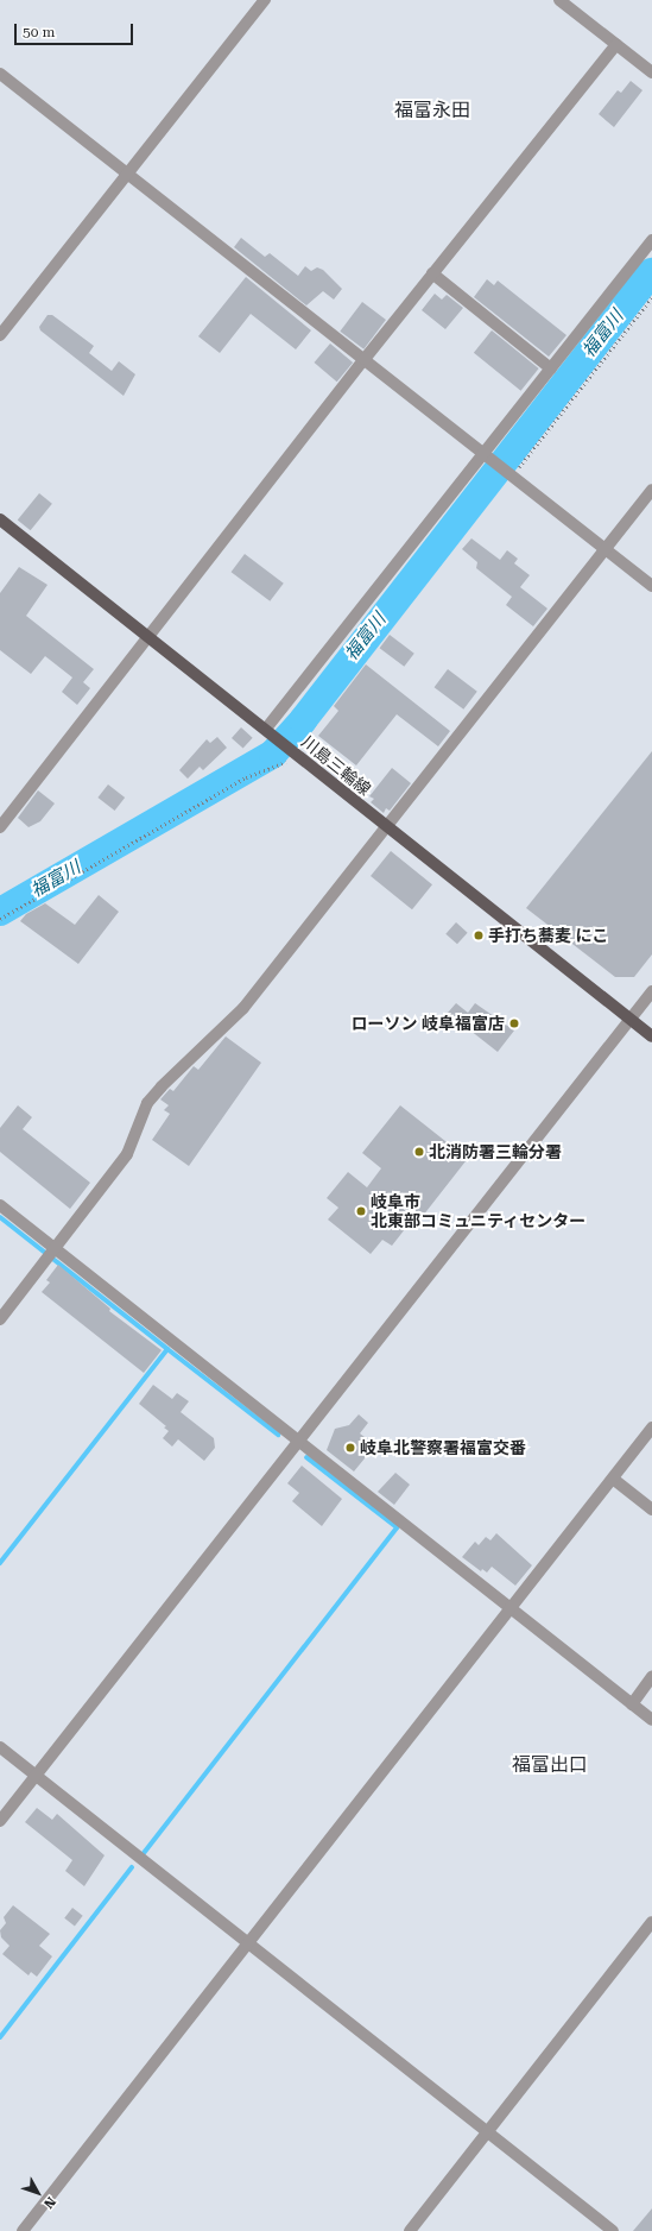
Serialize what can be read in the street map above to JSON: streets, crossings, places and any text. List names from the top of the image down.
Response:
{
  "streets": {
    "main road": ["川島三輪線"]
  },
  "districts": ["福富永田", "福富出口"],
  "water": ["福富川"],
  "places": [
    "手打ち蕎麦 にこ",
    "ローソン 岐阜福富店",
    "北消防署三輪分署",
    "岐阜市 北東部コミュニティセンター",
    "岐阜北警察署福富交番"
  ],
  "scale_bar": "50 m",
  "north": "bottom right"
}
